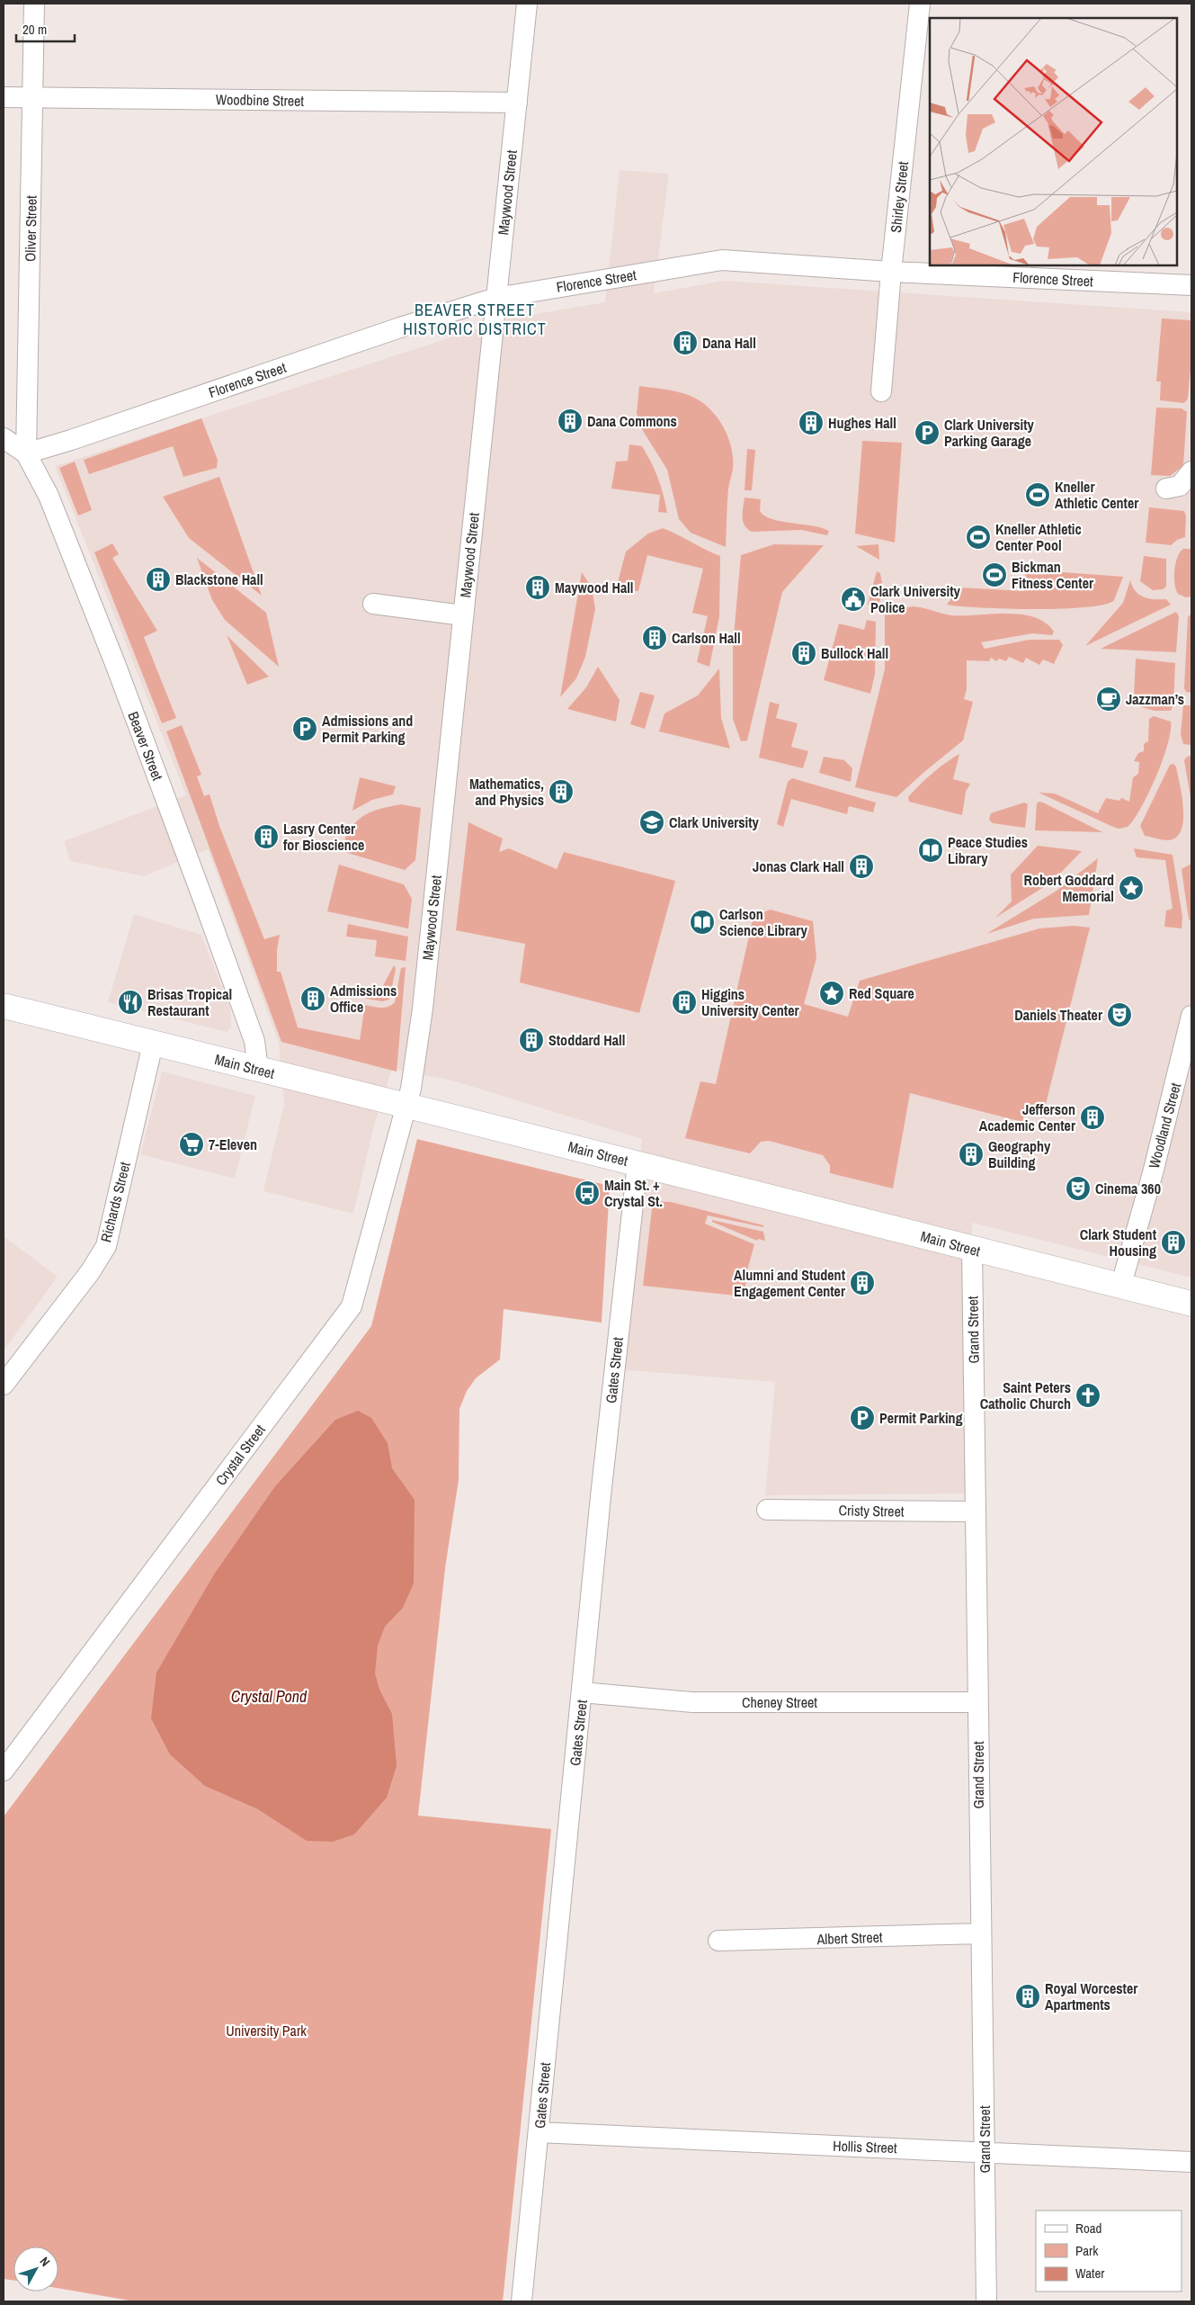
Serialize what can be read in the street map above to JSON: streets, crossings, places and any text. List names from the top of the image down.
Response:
{
  "streets": {
    "main road": ["Main Street"],
    "street": [
      "Woodbine Street",
      "Maywood Street",
      "Shirley Street",
      "Oliver Street",
      "Florence Street",
      "Beaver Street",
      "Woodland Street",
      "Richards Street",
      "Grand Street",
      "Gates Street",
      "Crystal Street",
      "Cristy Street",
      "Cheney Street",
      "Albert Street",
      "Hollis Street"
    ]
  },
  "crossings": [
    ["Woodbine Street", "Maywood Street"],
    ["Woodbine Street", "Oliver Street"],
    ["Maywood Street", "Florence Street"],
    ["Maywood Street", "Main Street"],
    ["Maywood Street", "Crystal Street"],
    ["Shirley Street", "Florence Street"],
    ["Oliver Street", "Florence Street"],
    ["Oliver Street", "Beaver Street"],
    ["Florence Street", "Beaver Street"],
    ["Beaver Street", "Main Street"],
    ["Main Street", "Woodland Street"],
    ["Main Street", "Richards Street"],
    ["Main Street", "Grand Street"],
    ["Main Street", "Gates Street"],
    ["Main Street", "Crystal Street"],
    ["Grand Street", "Cristy Street"],
    ["Grand Street", "Cheney Street"],
    ["Grand Street", "Albert Street"],
    ["Grand Street", "Hollis Street"],
    ["Gates Street", "Cheney Street"],
    ["Gates Street", "Hollis Street"]
  ],
  "districts": ["BEAVER STREET HISTORIC DISTRICT"],
  "water": ["Crystal Pond"],
  "parks": ["University Park"],
  "places": {
    "building": [
      "Dana Hall",
      "Dana Commons",
      "Hughes Hall",
      "Blackstone Hall",
      "Maywood Hall",
      "Carlson Hall",
      "Bullock Hall",
      "Mathematics, and Physics",
      "Lasry Center for Bioscience",
      "Jonas Clark Hall",
      "Admissions Office",
      "Higgins University Center",
      "Stoddard Hall",
      "Jefferson Academic Center",
      "Geography Building",
      "Clark Student Housing",
      "Alumni and Student Engagement Center",
      "Royal Worcester Apartments"
    ],
    "parking": ["Clark University Parking Garage", "Admissions and Permit Parking", "Permit Parking"],
    "sports": ["Kneller Athletic Center", "Kneller Athletic Center Pool", "Bickman Fitness Center"],
    "public building": ["Clark University Police"],
    "cafe": ["Jazzman’s"],
    "school or university": ["Clark University"],
    "library": ["Peace Studies Library", "Carlson Science Library"],
    "place": ["Robert Goddard Memorial", "Red Square"],
    "restaurant": ["Brisas Tropical Restaurant"],
    "theatre": ["Daniels Theater", "Cinema 360"],
    "supermarket": ["7-Eleven"],
    "bus stop": ["Main St. + Crystal St."],
    "church": ["Saint Peters Catholic Church"]
  },
  "legend": ["Road", "Park", "Water"],
  "scale_bar": "20 m",
  "north": "top right"
}
